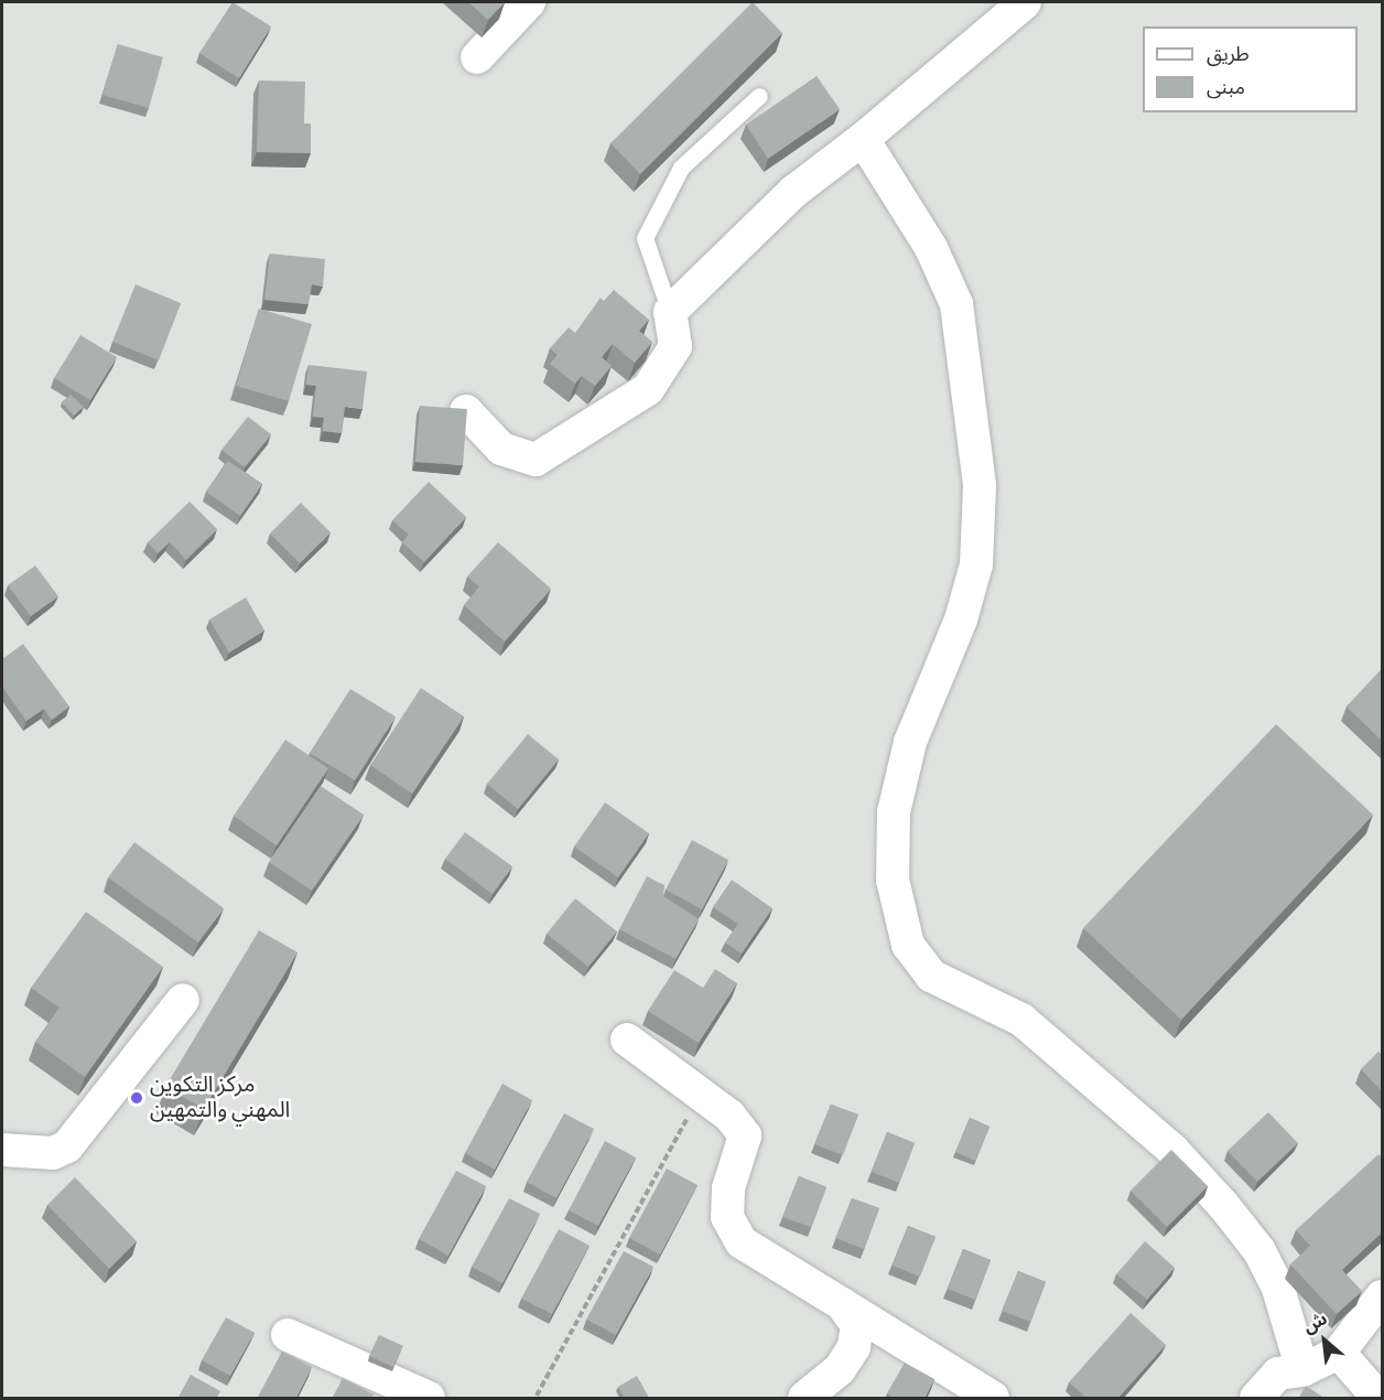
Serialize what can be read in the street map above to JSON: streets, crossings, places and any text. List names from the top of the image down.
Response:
{
  "places": ["مركز التكوين المهني والتمهين"],
  "legend": ["طريق", "مبنى"],
  "north": "top left"
}
